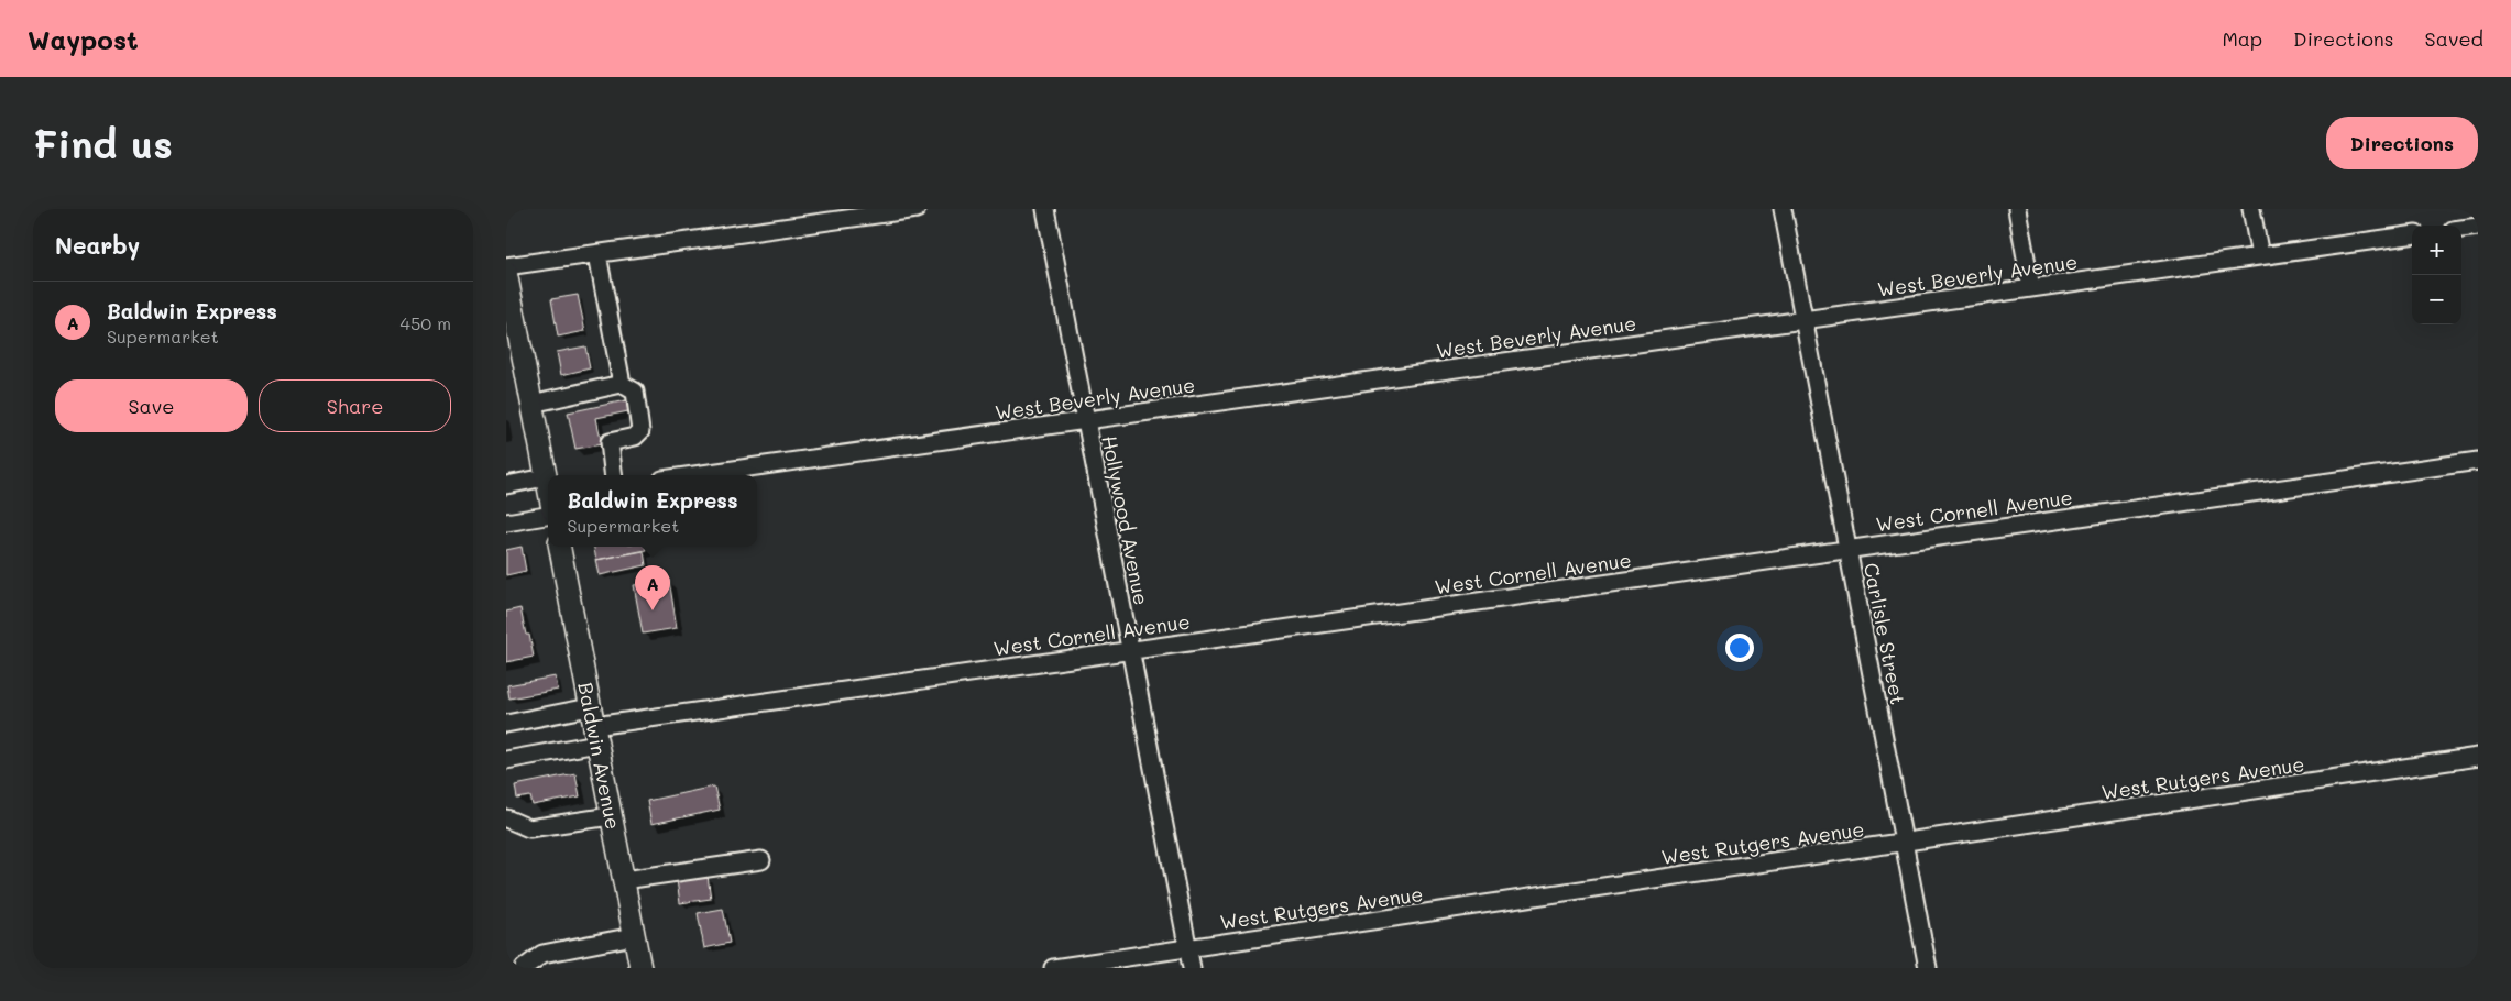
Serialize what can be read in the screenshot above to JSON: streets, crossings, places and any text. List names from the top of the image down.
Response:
{
  "streets": {
    "main road": ["Baldwin Avenue"],
    "street": [
      "West Beverly Avenue",
      "West Cornell Avenue",
      "Hollywood Avenue",
      "Carlisle Street",
      "West Rutgers Avenue"
    ]
  },
  "crossings": [
    ["West Beverly Avenue", "Hollywood Avenue"],
    ["West Beverly Avenue", "Carlisle Street"],
    ["West Cornell Avenue", "Hollywood Avenue"],
    ["West Cornell Avenue", "Carlisle Street"],
    ["West Cornell Avenue", "Baldwin Avenue"],
    ["Hollywood Avenue", "West Rutgers Avenue"],
    ["Carlisle Street", "West Rutgers Avenue"]
  ],
  "page": {
    "header": "Waypost",
    "nav": ["Map", "Directions", "Saved"],
    "buttons": [
      "Directions",
      ["Save", "Share"]
    ],
    "title": "Find us",
    "heading": "Nearby",
    "map_buttons": ["+", "−"],
    "list": [
      {
        "mark": "A",
        "name": "Baldwin Express",
        "note": "Supermarket",
        "value": "450 m"
      }
    ],
    "popup": ["Baldwin Express", "Supermarket"],
    "pins": "A"
  }
}
